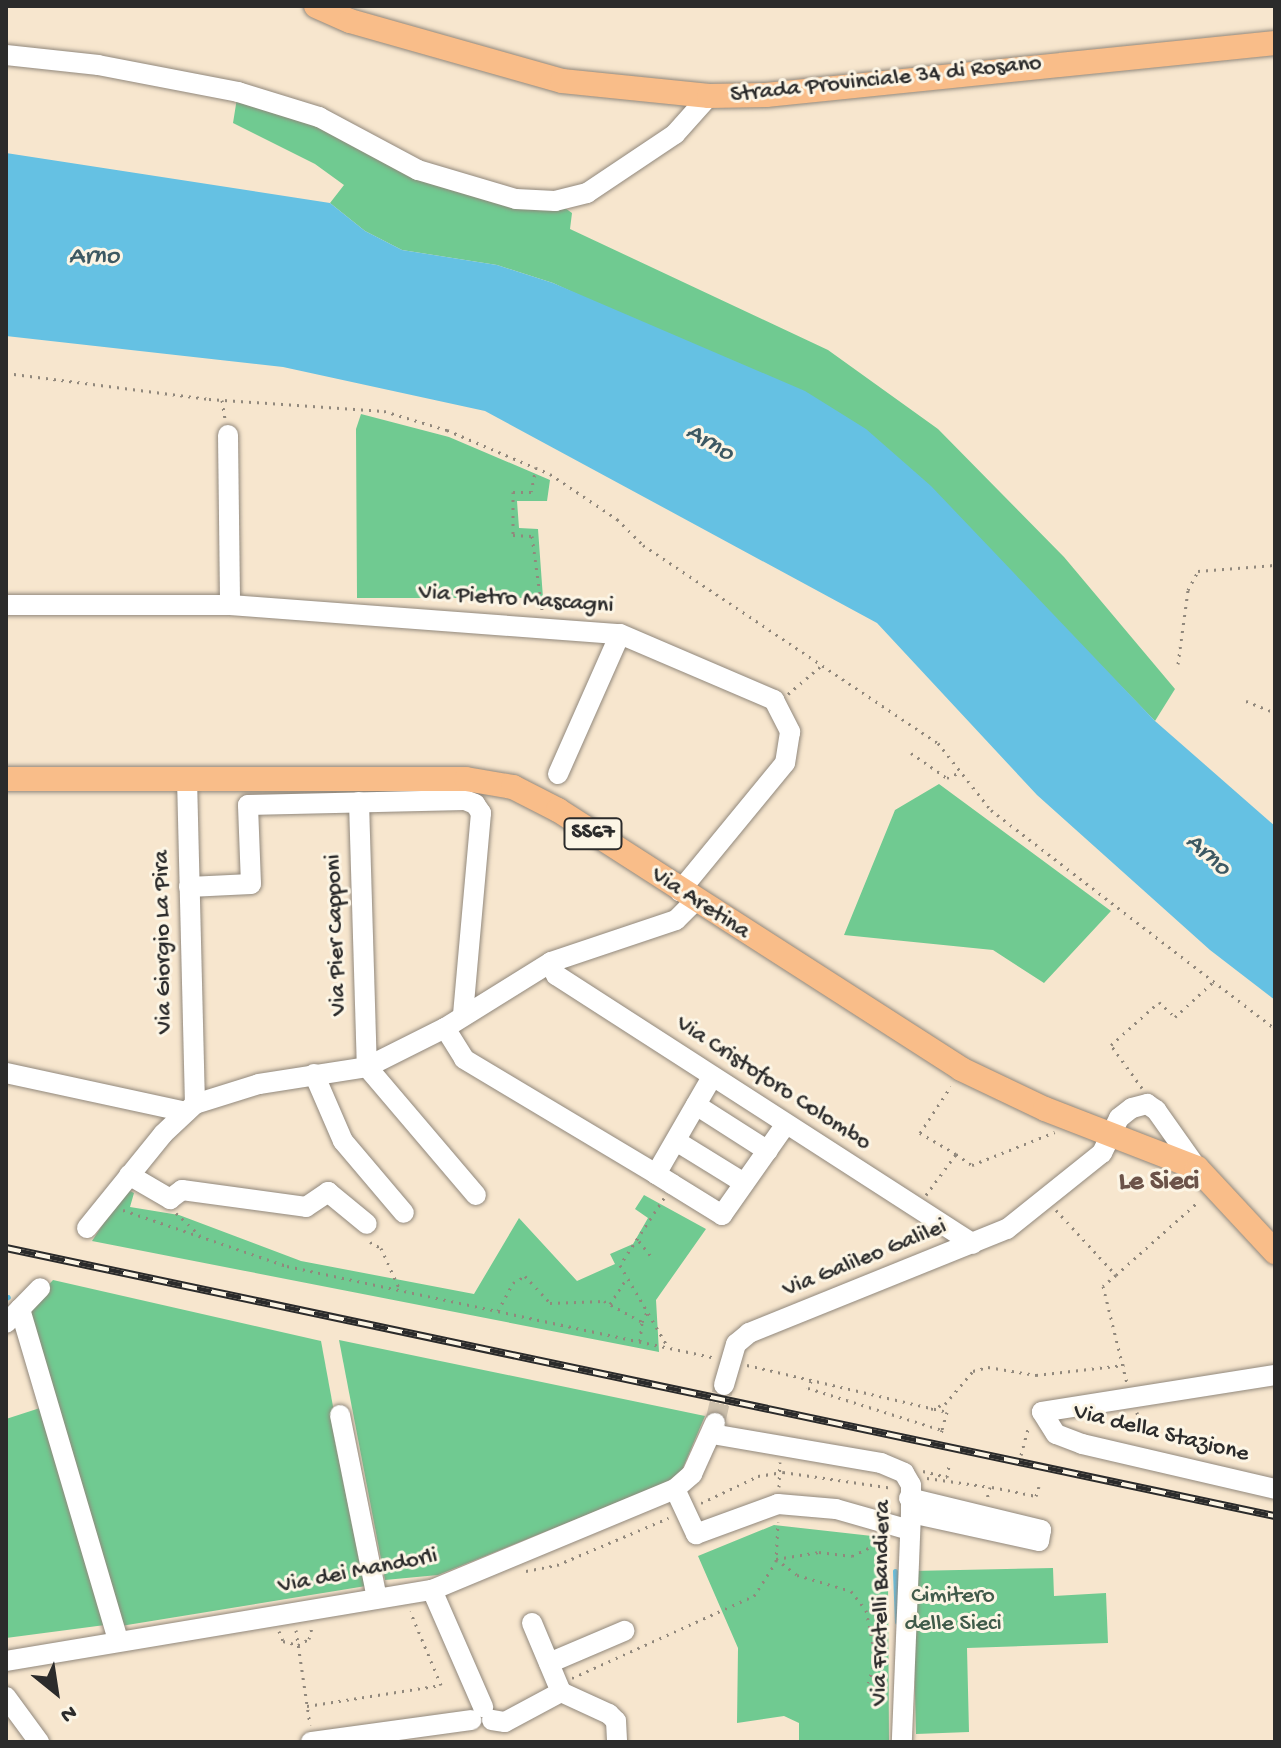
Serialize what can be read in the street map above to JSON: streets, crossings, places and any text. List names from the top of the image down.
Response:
{
  "streets": {
    "main road": ["Strada Provinciale 34 di Rosano", "SS67", "Via Aretina"],
    "street": [
      "Via Pietro Mascagni",
      "Via Pier Capponi",
      "Via Giorgio La Pira",
      "Via Cristoforo Colombo",
      "Via Galileo Galilei",
      "Via della Stazione",
      "Via dei Mandorli",
      "Via Fratelli Bandiera"
    ]
  },
  "crossings": [
    ["Via Aretina", "Via Giorgio La Pira"],
    ["Via Aretina", "Via Galileo Galilei"],
    ["Via Cristoforo Colombo", "Via Galileo Galilei"],
    ["Via dei Mandorli", "Via Fratelli Bandiera"]
  ],
  "districts": ["Le Sieci"],
  "water": ["Arno"],
  "parks": ["Cimitero delle Sieci"],
  "north": "bottom right"
}
